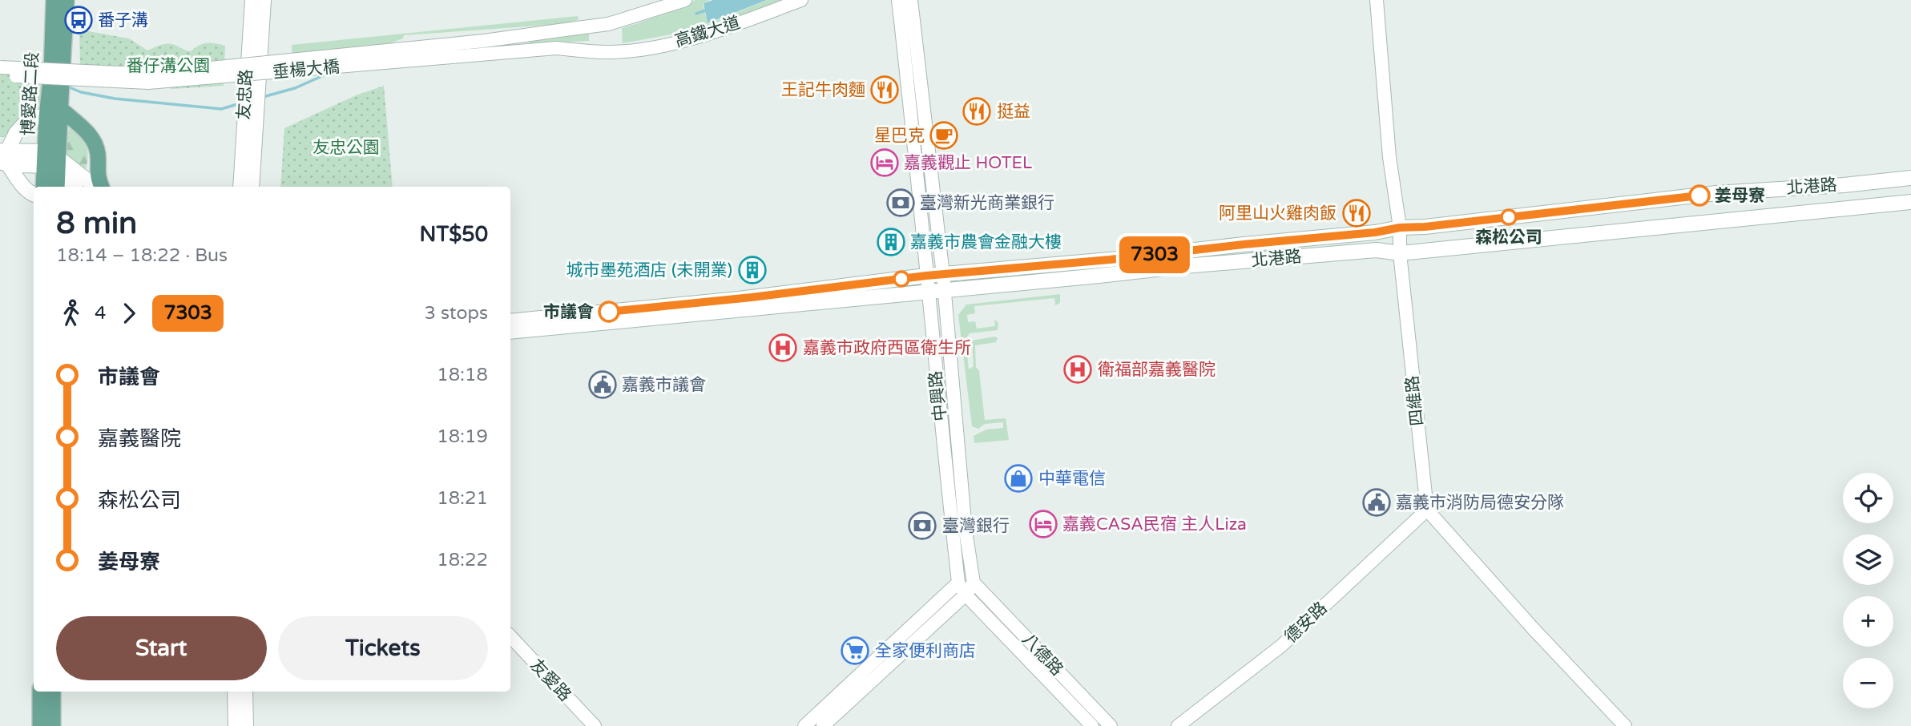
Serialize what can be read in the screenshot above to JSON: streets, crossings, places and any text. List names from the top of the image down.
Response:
{
  "streets": {
    "main road": ["博愛路二段", "北港路"],
    "street": [
      "高鐵大道",
      "垂楊大橋",
      "友忠路",
      "中興路",
      "四維路",
      "德安路",
      "八德路",
      "友愛路"
    ]
  },
  "crossings": [
    ["高鐵大道", "垂楊大橋"],
    ["北港路", "中興路"],
    ["北港路", "四維路"],
    ["中興路", "八德路"],
    ["四維路", "德安路"]
  ],
  "parks": ["番仔溝公園", "友忠公園"],
  "places": {
    "bus stop": ["番子溝"],
    "restaurant": ["王記牛肉麵", "挺益", "阿里山火雞肉飯"],
    "cafe": ["星巴克"],
    "hotel": ["嘉義觀止 HOTEL", "嘉義CASA民宿 主人Liza"],
    "other": ["姜母寮", "森松公司", "市議會"],
    "bank": ["臺灣新光商業銀行", "臺灣銀行"],
    "building": ["嘉義市農會金融大樓", "城市墨苑酒店 (未開業)"],
    "hospital": ["嘉義市政府西區衛生所", "衛福部嘉義醫院"],
    "public building": ["嘉義市議會", "嘉義市消防局德安分隊"],
    "shop": ["中華電信"],
    "supermarket": ["全家便利商店"]
  },
  "lines": ["bus line 7303"],
  "page": {
    "on_map": "7303",
    "heading": ["8 min", "18:14 – 18:22 · Bus", "NT$50"],
    "legs": ["4", "7303", "3 stops"],
    "list": [
      {
        "name": "市議會",
        "value": "18:18"
      },
      {
        "name": "嘉義醫院",
        "value": "18:19"
      },
      {
        "name": "森松公司",
        "value": "18:21"
      },
      {
        "name": "姜母寮",
        "value": "18:22"
      }
    ],
    "map_buttons": ["+", "−"],
    "buttons": ["Start", "Tickets"]
  }
}
